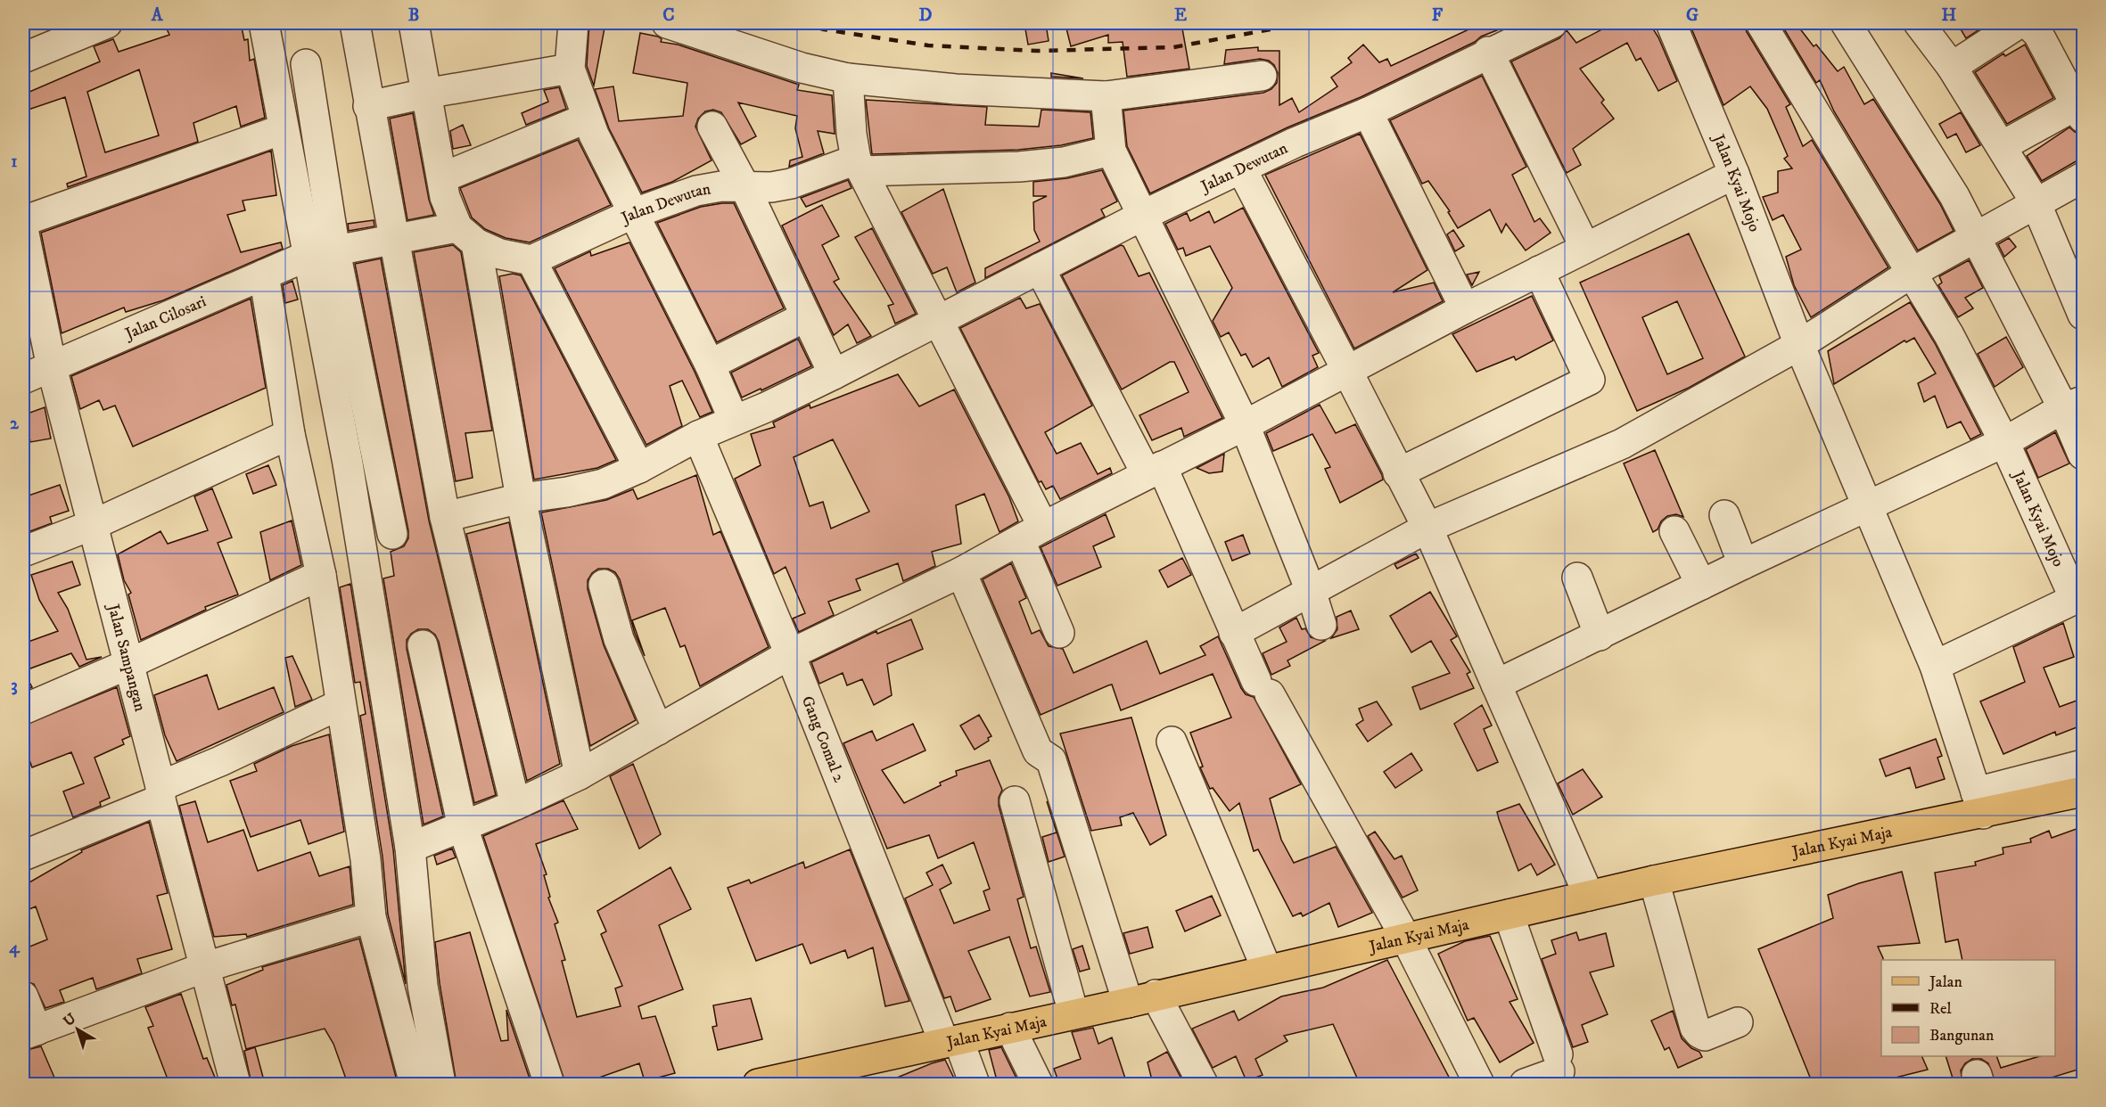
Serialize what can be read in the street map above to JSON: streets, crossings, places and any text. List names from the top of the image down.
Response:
{
  "streets": {
    "main road": ["Jalan Kyai Maja"],
    "street": [
      "Jalan Dewutan",
      "Jalan Kyai Mojo",
      "Jalan Cilosari",
      "Jalan Sampangan",
      "Gang Comal 2"
    ]
  },
  "crossings": [
    ["Jalan Dewutan", "Gang Comal 2"],
    ["Jalan Kyai Mojo", "Jalan Kyai Maja"],
    ["Jalan Cilosari", "Jalan Sampangan"],
    ["Gang Comal 2", "Jalan Kyai Maja"]
  ],
  "legend": ["Jalan", "Rel", "Bangunan"],
  "north": "top left",
  "grid": {
    "columns": [
      "A",
      "B",
      "C",
      "D",
      "E",
      "F",
      "G",
      "H"
    ],
    "rows": [
      "1",
      "2",
      "3",
      "4"
    ]
  }
}
